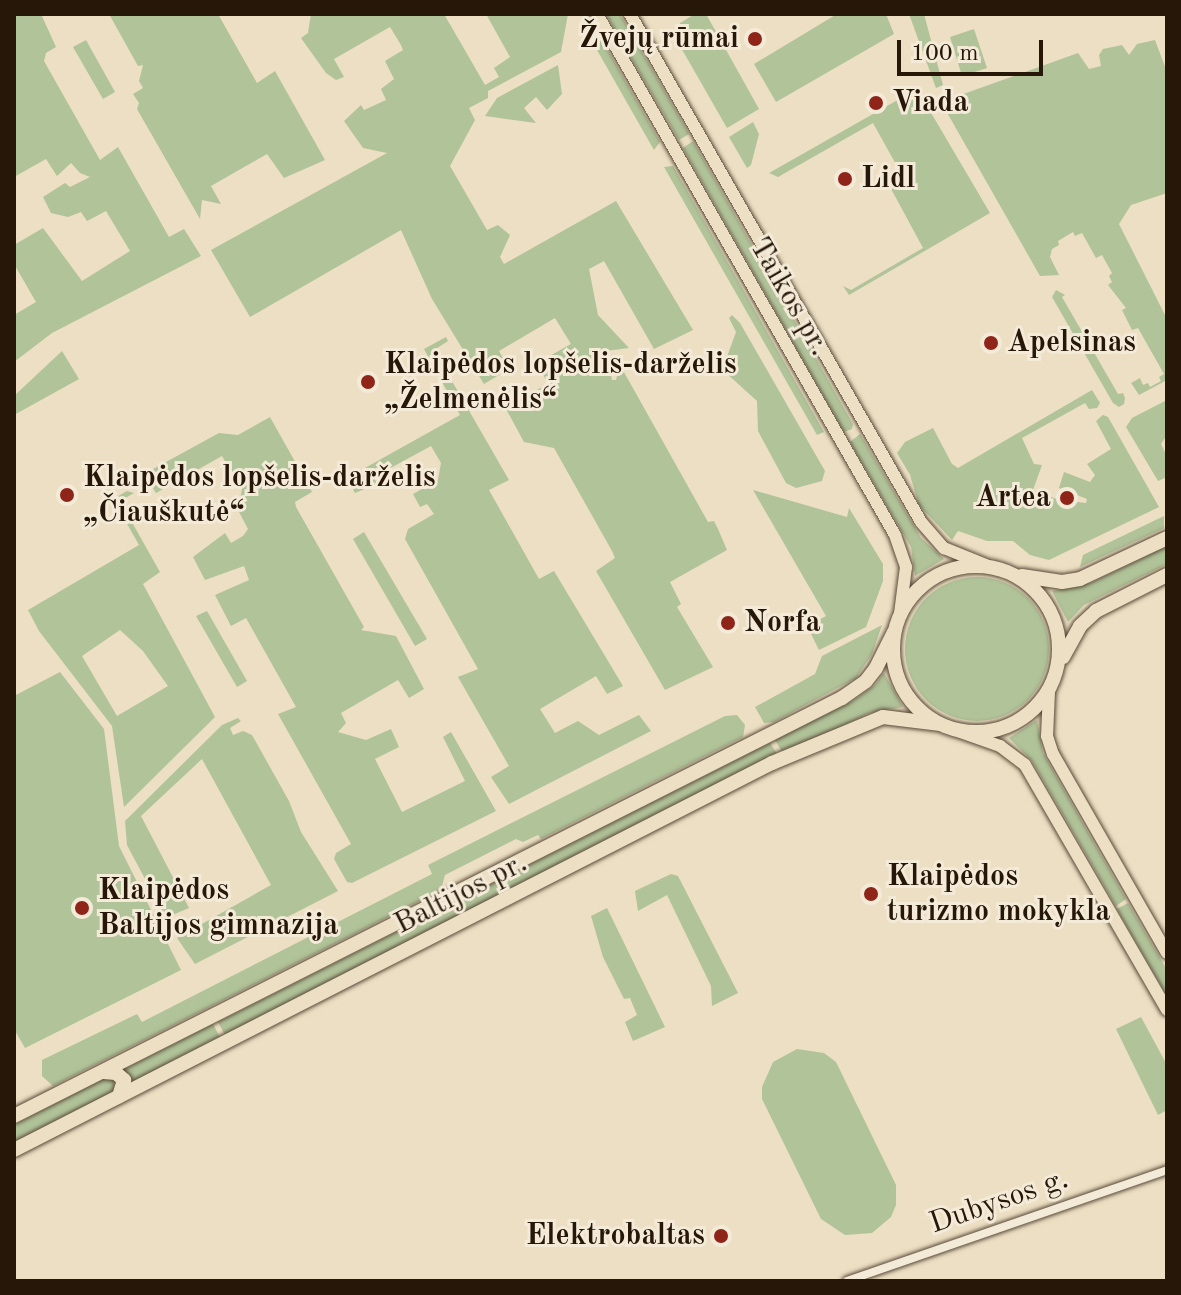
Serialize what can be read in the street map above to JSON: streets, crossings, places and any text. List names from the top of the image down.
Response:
{
  "streets": {
    "highway": ["Baltijos pr."],
    "main road": ["Taikos pr."],
    "street": ["Dubysos g."]
  },
  "crossings": [
    ["Taikos pr.", "Baltijos pr."]
  ],
  "places": [
    "Žvejų rūmai",
    "Viada",
    "Lidl",
    "Apelsinas",
    "Klaipėdos lopšelis-darželis „Želmenėlis“",
    "Klaipėdos lopšelis-darželis „Čiauškutė“",
    "Artea",
    "Norfa",
    "Klaipėdos turizmo mokykla",
    "Klaipėdos Baltijos gimnazija",
    "Elektrobaltas"
  ],
  "scale_bar": "100 m"
}
